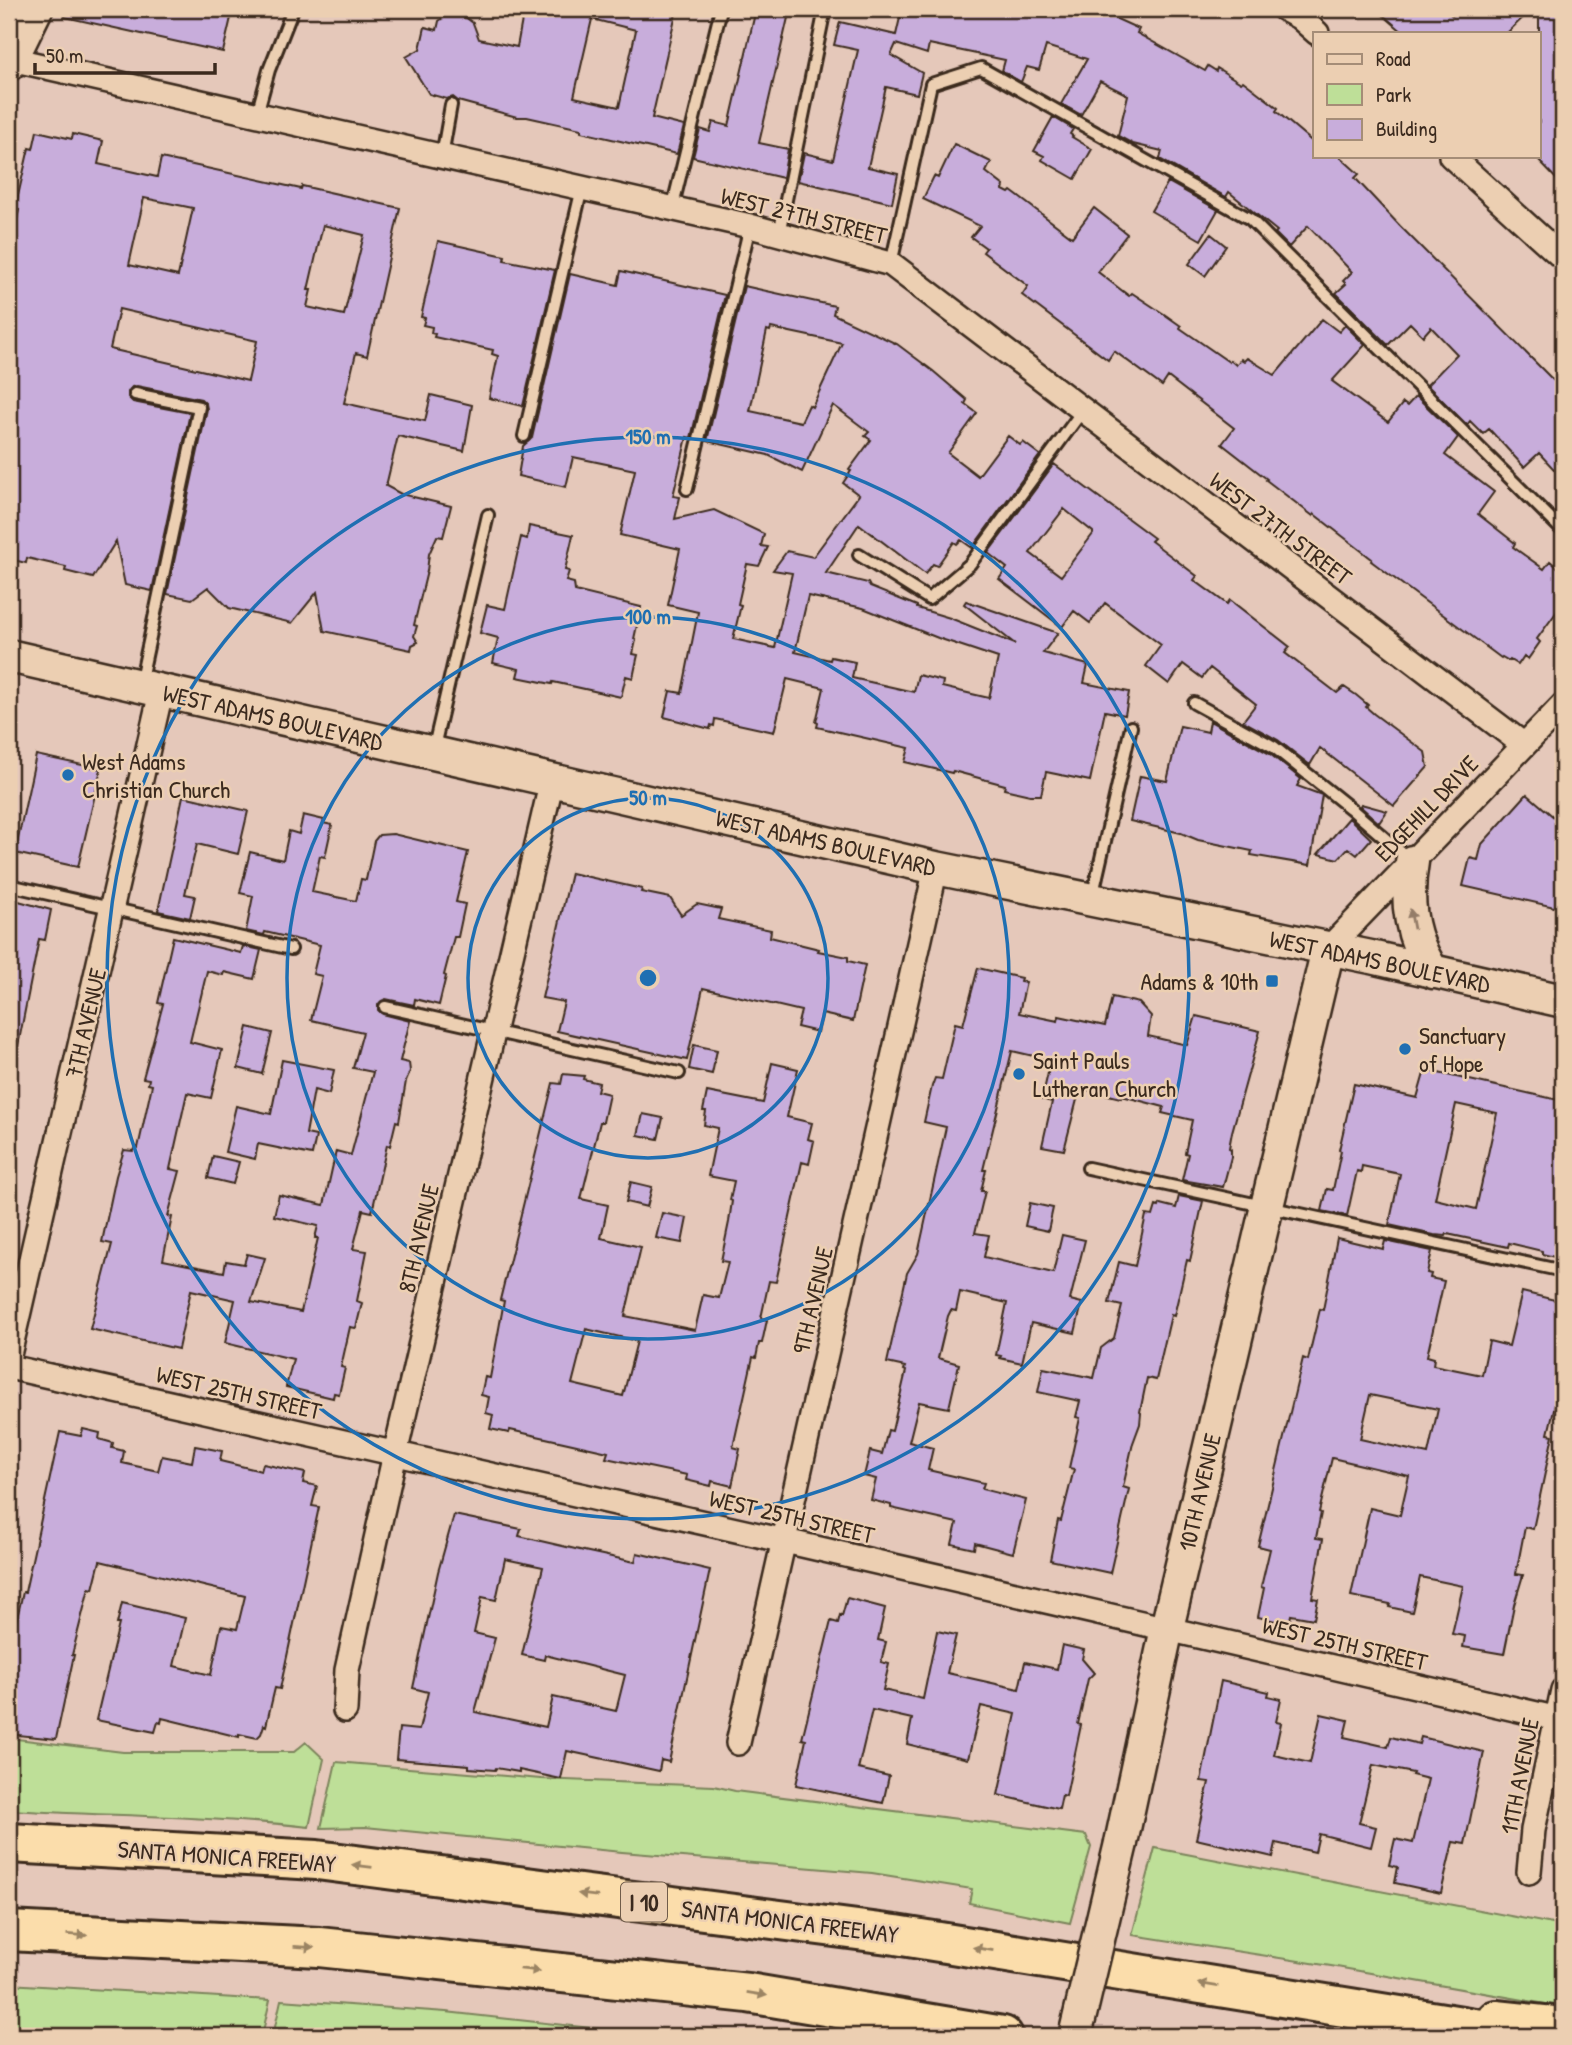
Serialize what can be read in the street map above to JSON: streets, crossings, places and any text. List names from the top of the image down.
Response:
{
  "streets": {
    "highway": ["SANTA MONICA FREEWAY", "I 10"],
    "main road": ["WEST ADAMS BOULEVARD", "10TH AVENUE"],
    "street": [
      "WEST 27TH STREET",
      "EDGEHILL DRIVE",
      "7TH AVENUE",
      "8TH AVENUE",
      "9TH AVENUE",
      "WEST 25TH STREET",
      "11TH AVENUE"
    ]
  },
  "crossings": [
    ["WEST 27TH STREET", "EDGEHILL DRIVE"],
    ["WEST ADAMS BOULEVARD", "EDGEHILL DRIVE"],
    ["WEST ADAMS BOULEVARD", "7TH AVENUE"],
    ["WEST ADAMS BOULEVARD", "8TH AVENUE"],
    ["WEST ADAMS BOULEVARD", "9TH AVENUE"],
    ["WEST ADAMS BOULEVARD", "10TH AVENUE"],
    ["EDGEHILL DRIVE", "10TH AVENUE"],
    ["8TH AVENUE", "WEST 25TH STREET"],
    ["9TH AVENUE", "WEST 25TH STREET"],
    ["WEST 25TH STREET", "10TH AVENUE"],
    ["WEST 25TH STREET", "11TH AVENUE"]
  ],
  "places": {
    "other": ["West Adams Christian Church", "Sanctuary of Hope", "Saint Pauls Lutheran Church"],
    "transit": ["Adams & 10th"]
  },
  "legend": ["Road", "Park", "Building"],
  "scale_bar": "50 m",
  "rings": ["150 m", "100 m", "50 m"]
}
